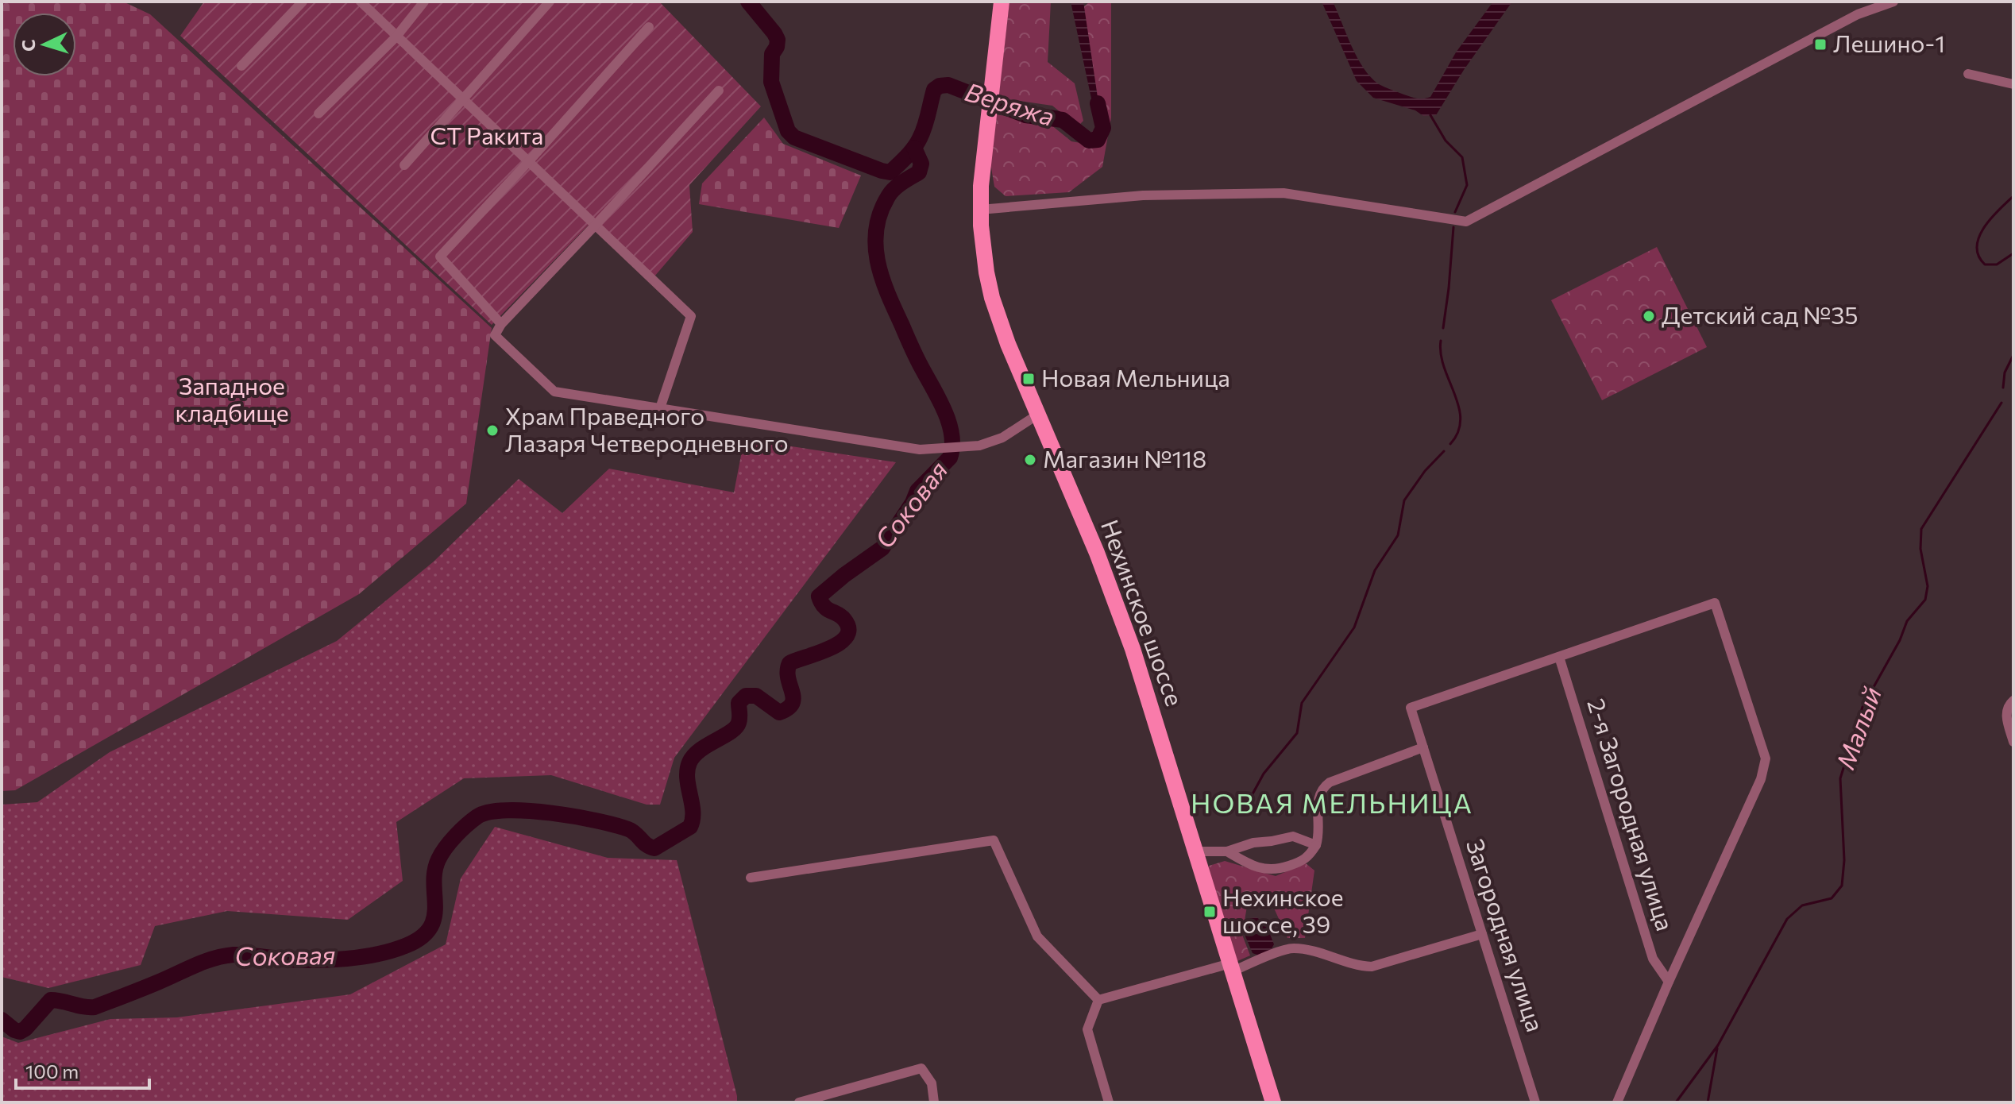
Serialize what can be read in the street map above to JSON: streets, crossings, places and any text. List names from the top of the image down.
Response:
{
  "streets": {
    "main road": ["Нехинское шоссе"],
    "street": ["2-я Загородная улица", "Загородная улица"]
  },
  "crossings": [
    ["2-я Загородная улица", "Загородная улица"]
  ],
  "districts": ["НОВАЯ МЕЛЬНИЦА"],
  "water": ["Веряжа", "Соковая", "Малый"],
  "parks": ["СТ Ракита", "Западное кладбище"],
  "places": {
    "transit": ["Лешино-1", "Новая Мельница", "Нехинское шоссе, 39"],
    "other": ["Детский сад №35", "Храм Праведного Лазаря Четверодневного", "Магазин №118"]
  },
  "scale_bar": "100 m",
  "north": "left"
}
